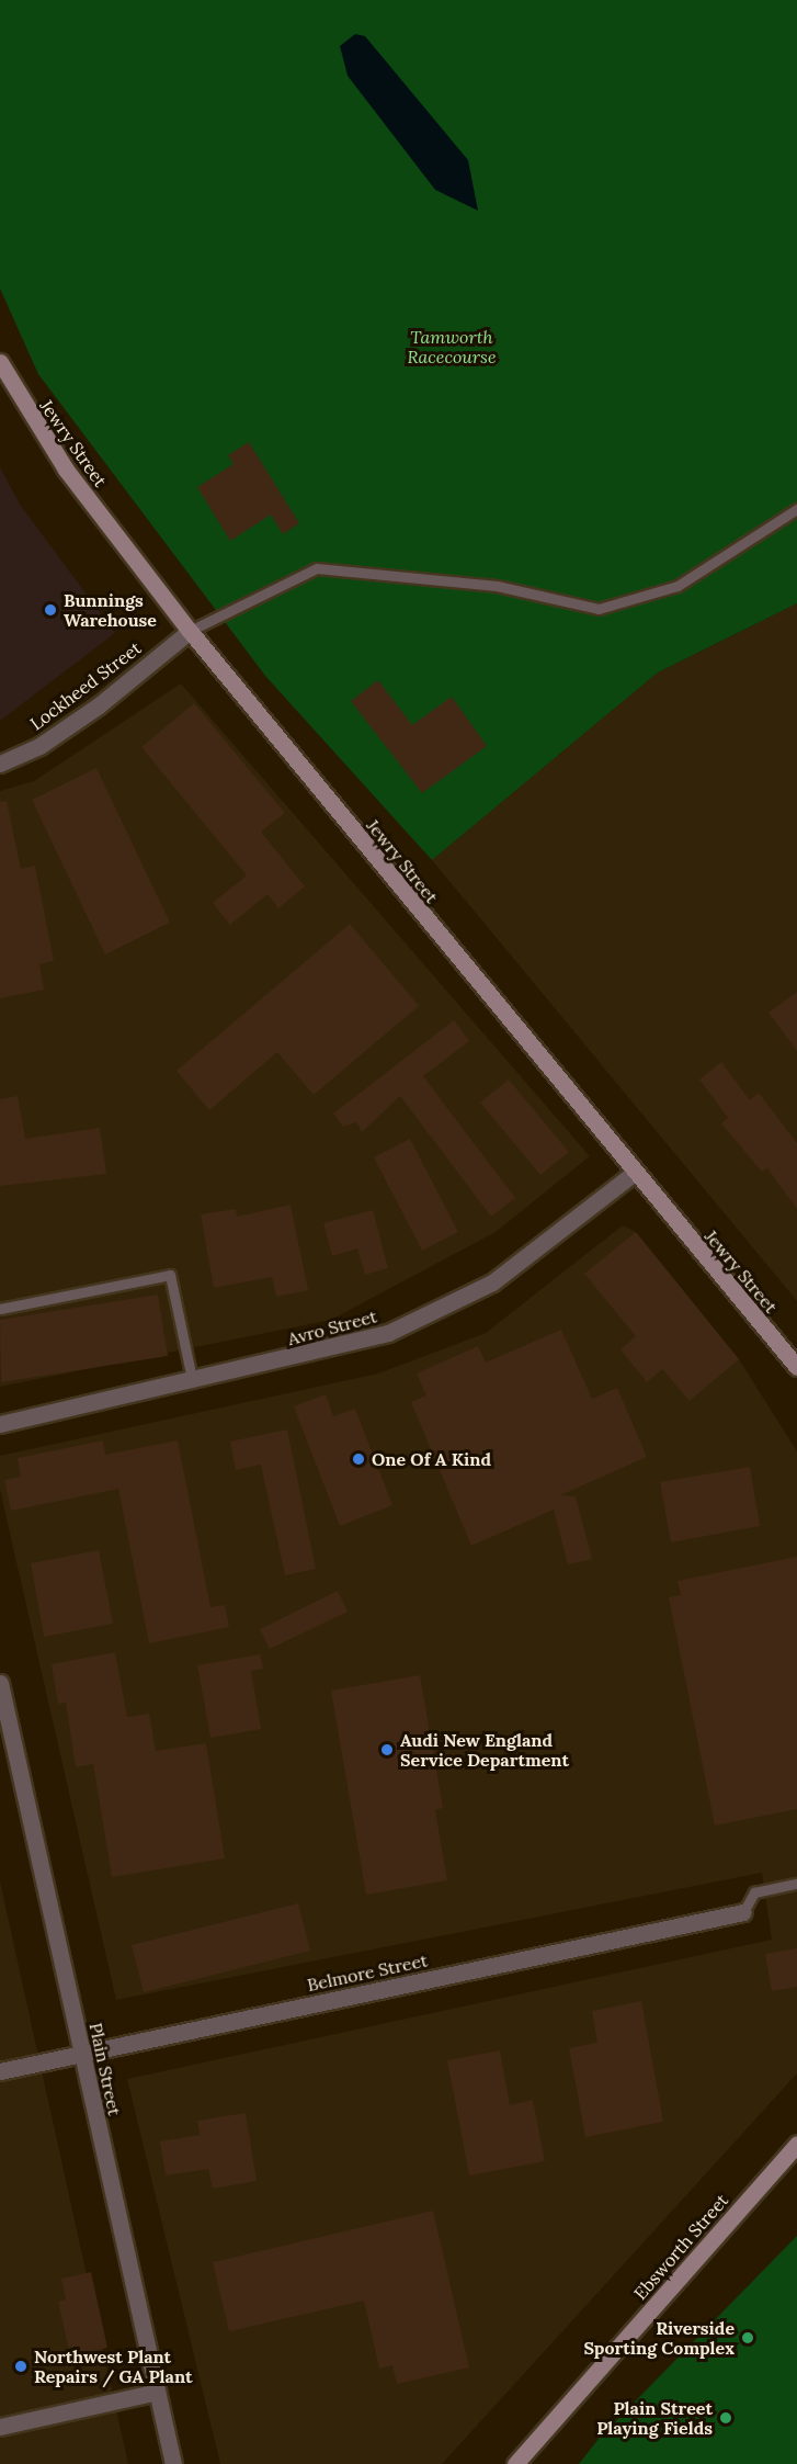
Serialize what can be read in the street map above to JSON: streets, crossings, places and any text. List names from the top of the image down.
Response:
{
  "streets": {
    "main road": ["Jewry Street", "Ebsworth Street"],
    "street": [
      "Lockheed Street",
      "Avro Street",
      "Belmore Street",
      "Plain Street"
    ]
  },
  "crossings": [
    ["Jewry Street", "Lockheed Street"],
    ["Jewry Street", "Avro Street"],
    ["Belmore Street", "Plain Street"]
  ],
  "parks": ["Tamworth Racecourse"],
  "places": [
    "Bunnings Warehouse",
    "One Of A Kind",
    "Audi New England Service Department",
    "Riverside Sporting Complex",
    "Northwest Plant Repairs / GA Plant",
    "Plain Street Playing Fields"
  ]
}
